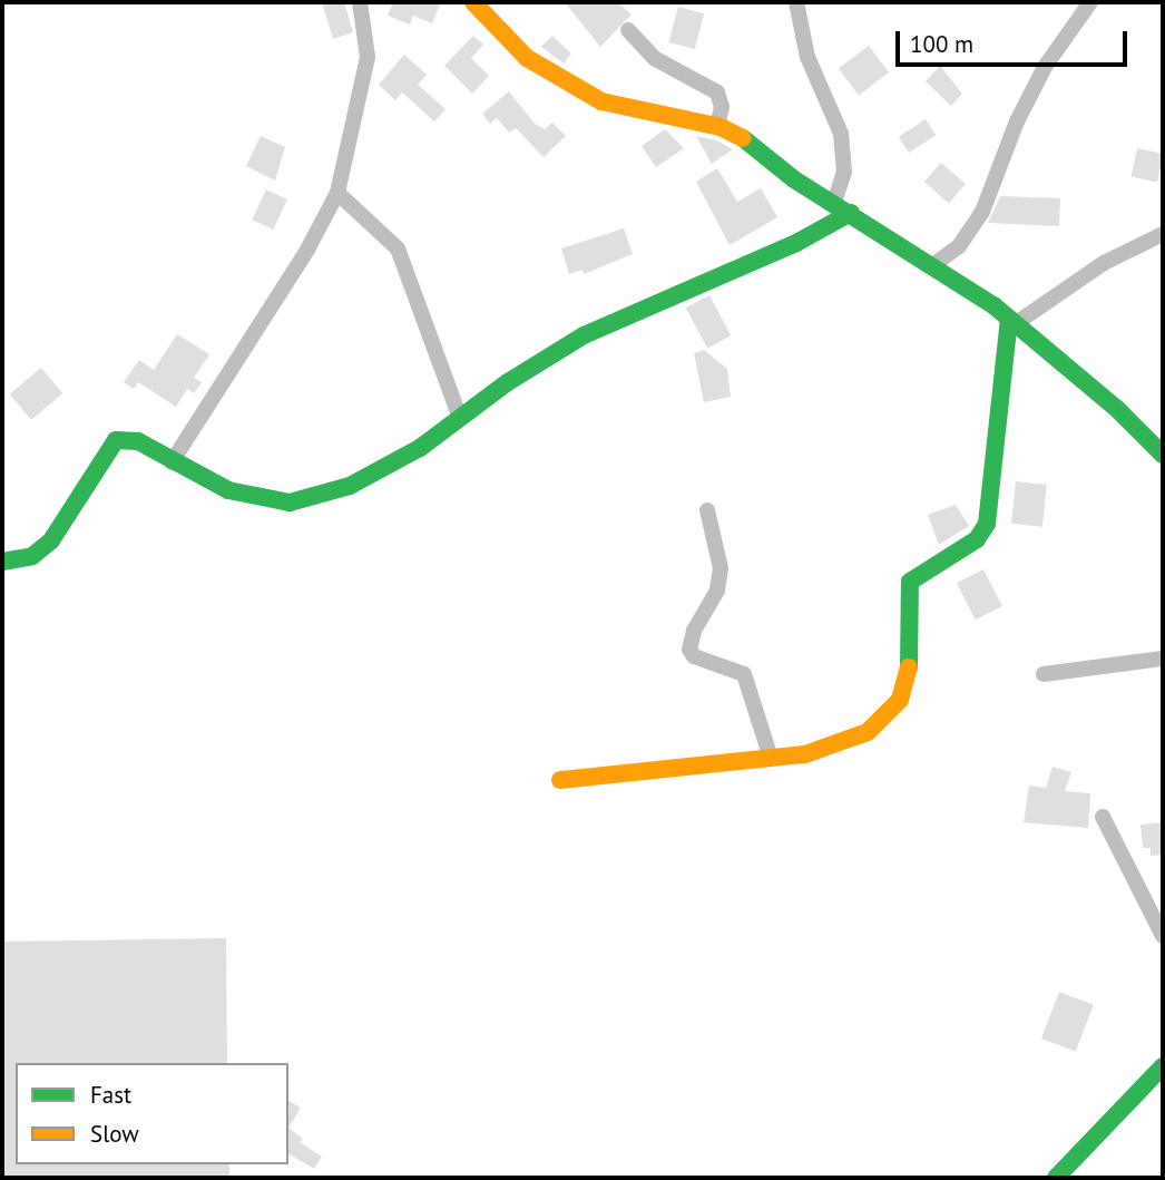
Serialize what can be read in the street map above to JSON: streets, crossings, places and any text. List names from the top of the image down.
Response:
{
  "legend": ["Fast", "Slow"],
  "scale_bar": "100 m"
}
